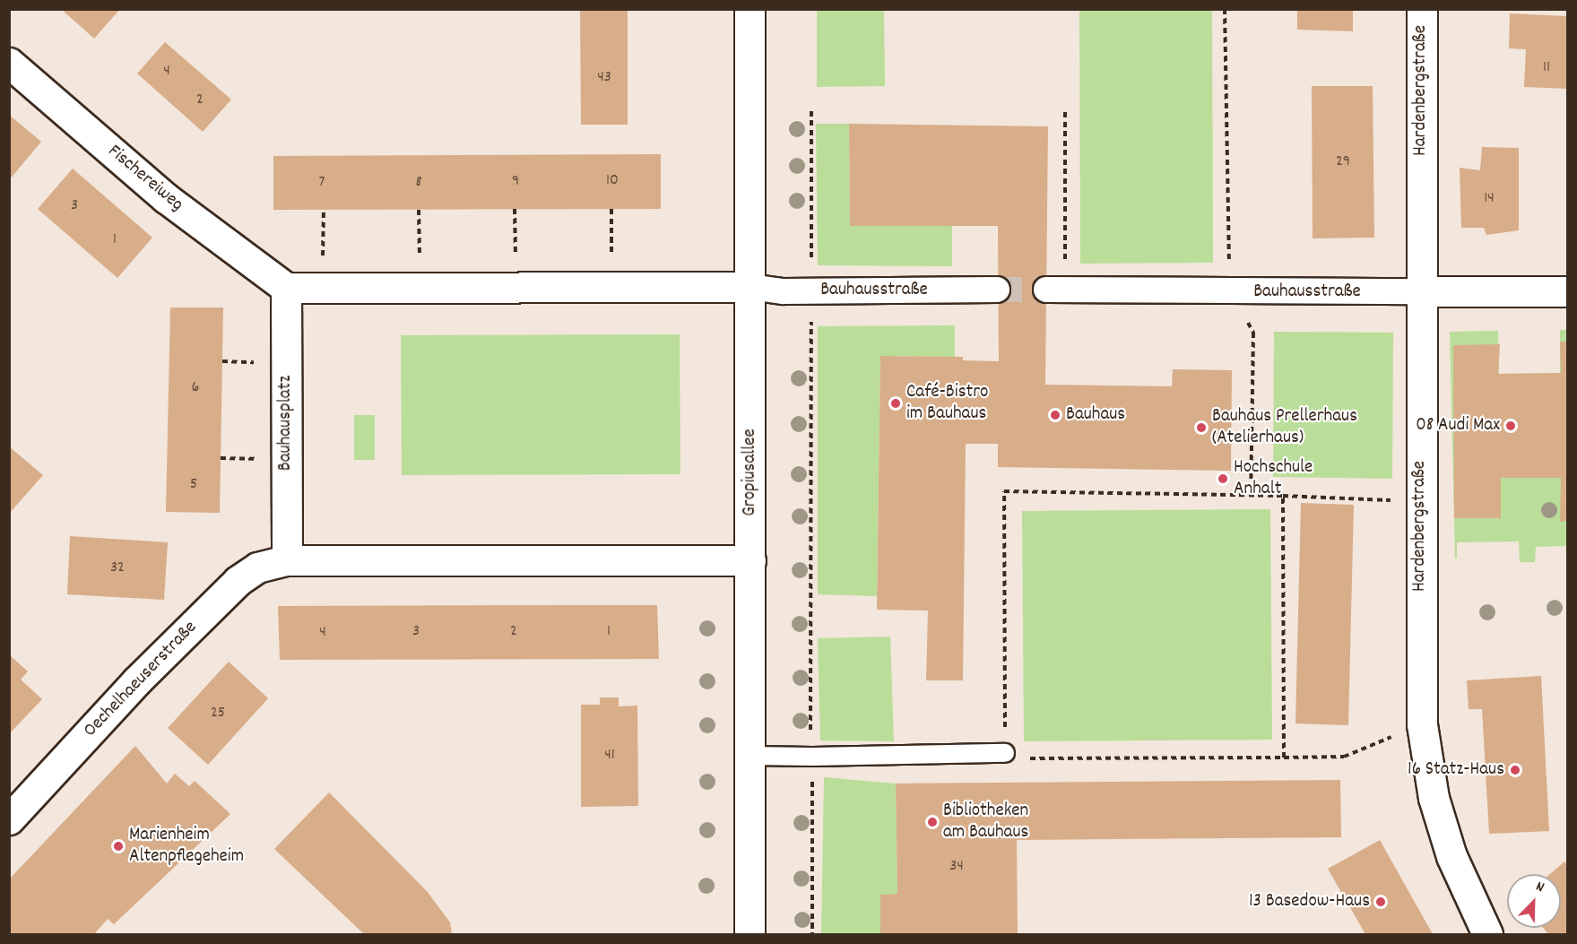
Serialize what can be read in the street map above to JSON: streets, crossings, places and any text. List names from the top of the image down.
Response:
{
  "streets": {
    "street": [
      "Hardenbergstraße",
      "Fischereiweg",
      "Bauhausstraße",
      "Bauhausplatz",
      "Gropiusallee",
      "Oechelhaeuserstraße"
    ]
  },
  "crossings": [
    ["Hardenbergstraße", "Bauhausstraße"],
    ["Fischereiweg", "Bauhausplatz"],
    ["Bauhausstraße", "Gropiusallee"],
    ["Bauhausplatz", "Oechelhaeuserstraße"]
  ],
  "places": [
    "Café-Bistro im Bauhaus",
    "Bauhaus",
    "08 Audi Max",
    "Bauhaus Prellerhaus (Atelierhaus)",
    "Hochschule Anhalt",
    "16 Statz-Haus",
    "Bibliotheken am Bauhaus",
    "Marienheim Altenpflegeheim",
    "13 Basedow-Haus"
  ],
  "house_numbers": [
    "11",
    "4",
    "43",
    "2",
    "29",
    "10",
    "9",
    "7",
    "8",
    "14",
    "3",
    "1",
    "6",
    "5",
    "32",
    "3",
    "2",
    "1",
    "4",
    "25",
    "41",
    "34"
  ],
  "north": "top right"
}
